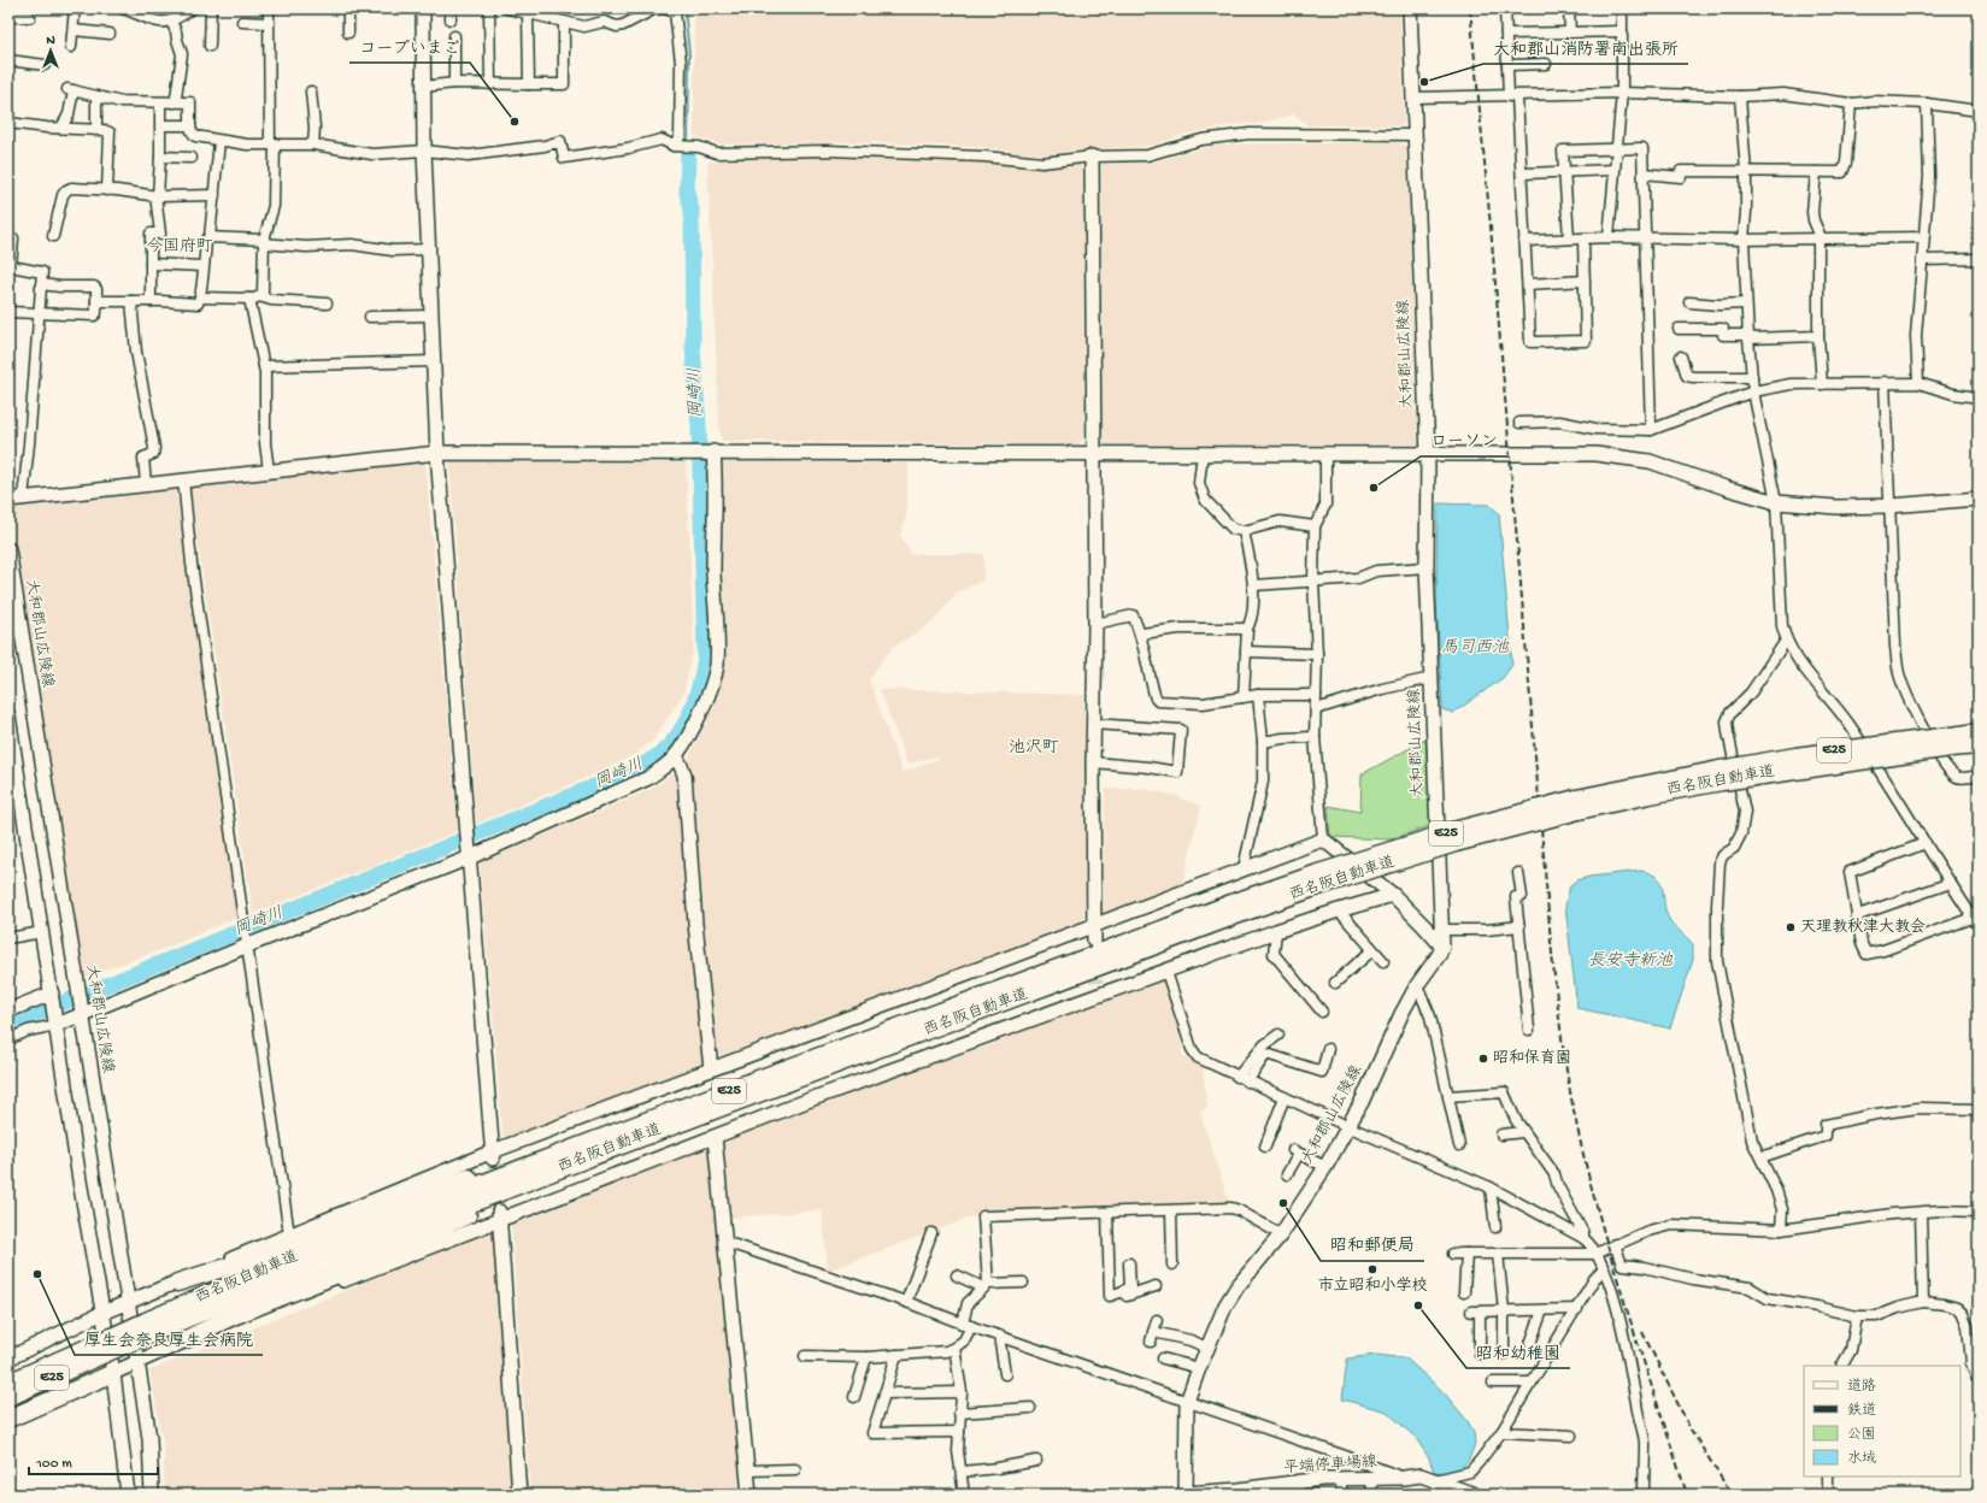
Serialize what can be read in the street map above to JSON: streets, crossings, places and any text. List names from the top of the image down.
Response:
{
  "streets": {
    "highway": ["E25", "西名阪自動車道"],
    "street": ["大和郡山広陵線", "平端停車場線"]
  },
  "crossings": [
    ["大和郡山広陵線", "平端停車場線"]
  ],
  "districts": ["今国府町", "池沢町"],
  "water": ["岡崎川", "馬司西池", "長安寺新池"],
  "places": [
    "大和郡山消防署南出張所",
    "コープいまご",
    "ローソン",
    "天理教秋津大教会",
    "昭和保育園",
    "昭和郵便局",
    "市立昭和小学校",
    "厚生会奈良厚生会病院",
    "昭和幼稚園"
  ],
  "legend": [
    "道路",
    "鉄道",
    "公園",
    "水域"
  ],
  "scale_bar": "100 m",
  "north": "top"
}
